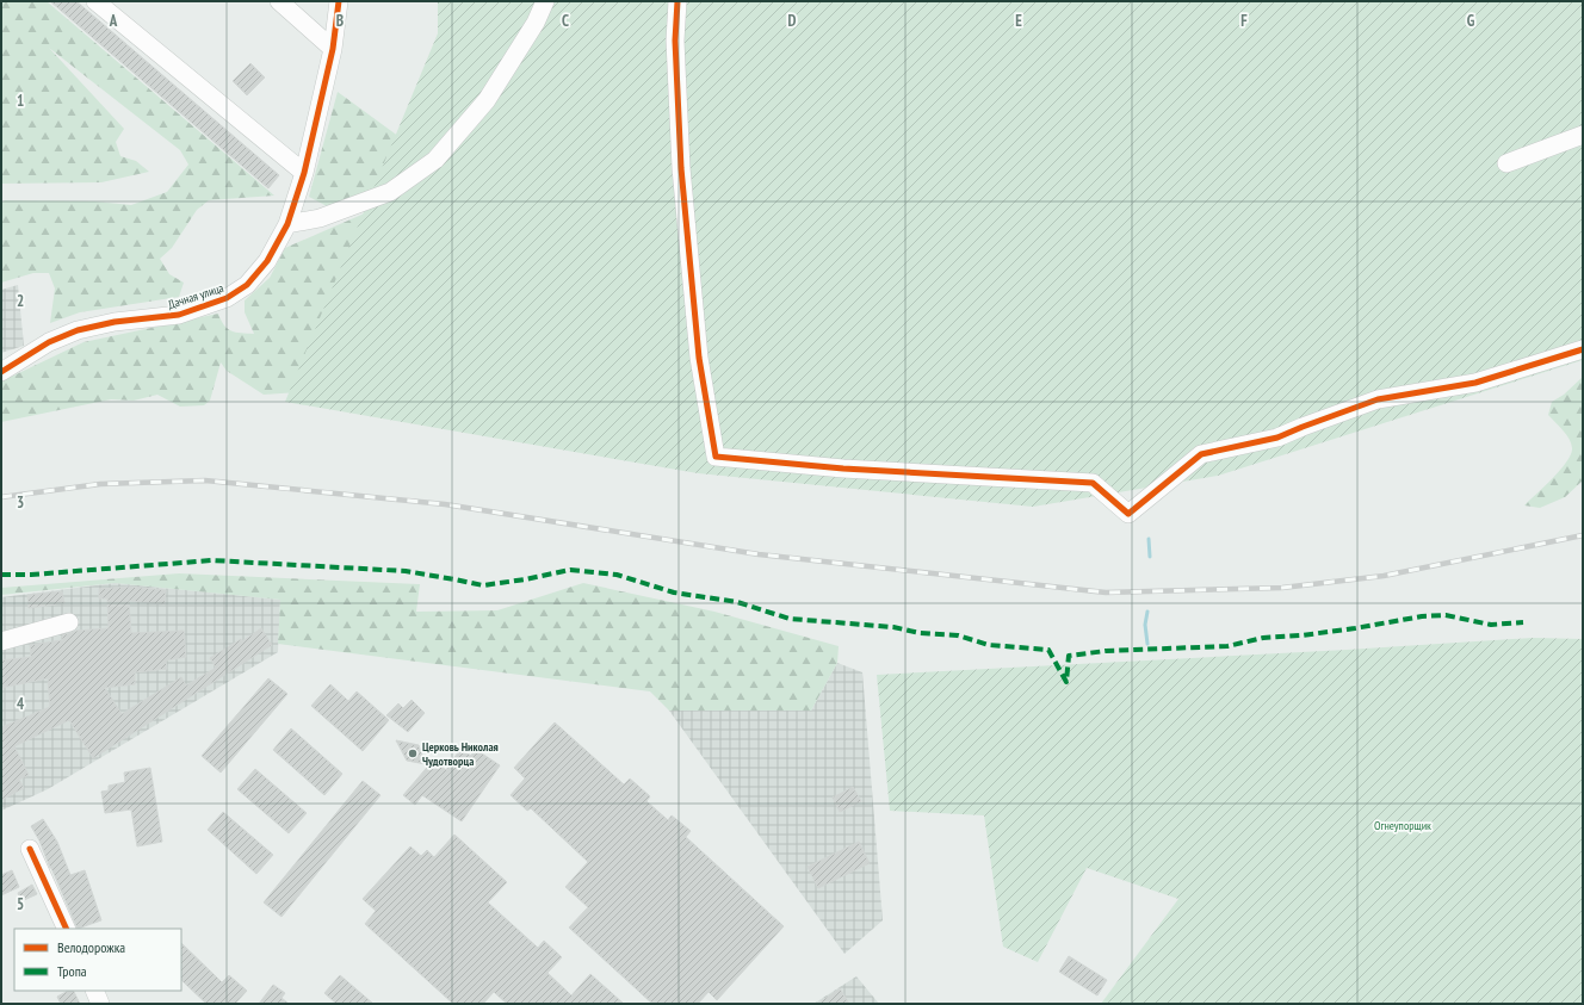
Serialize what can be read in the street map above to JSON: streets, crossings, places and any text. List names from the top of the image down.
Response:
{
  "streets": {
    "street": ["Дачная улица"]
  },
  "parks": ["Огнеупорщик"],
  "places": ["Церковь Николая Чудотворца"],
  "legend": ["Велодорожка", "Тропа"],
  "grid": {
    "columns": [
      "A",
      "B",
      "C",
      "D",
      "E",
      "F",
      "G"
    ],
    "rows": [
      "1",
      "2",
      "3",
      "4",
      "5"
    ]
  }
}
